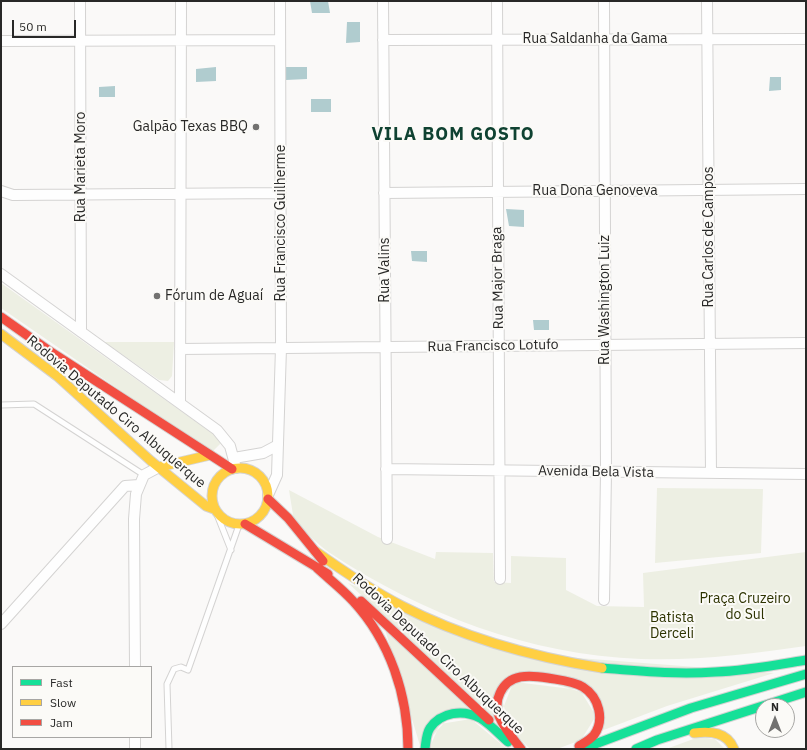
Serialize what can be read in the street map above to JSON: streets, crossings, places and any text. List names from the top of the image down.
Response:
{
  "streets": {
    "main road": ["Rodovia Deputado Ciro Albuquerque"],
    "street": [
      "Rua Saldanha da Gama",
      "Rua Marieta Moro",
      "Rua Dona Genoveva",
      "Rua Francisco Guilherme",
      "Rua Carlos de Campos",
      "Rua Valins",
      "Rua Major Braga",
      "Rua Washington Luiz",
      "Rua Francisco Lotufo",
      "Avenida Bela Vista"
    ]
  },
  "crossings": [
    ["Rua Saldanha da Gama", "Rua Carlos de Campos"],
    ["Rua Saldanha da Gama", "Rua Valins"],
    ["Rua Saldanha da Gama", "Rua Major Braga"],
    ["Rua Saldanha da Gama", "Rua Washington Luiz"],
    ["Rua Dona Genoveva", "Rua Carlos de Campos"],
    ["Rua Dona Genoveva", "Rua Valins"],
    ["Rua Dona Genoveva", "Rua Major Braga"],
    ["Rua Dona Genoveva", "Rua Washington Luiz"],
    ["Rua Francisco Guilherme", "Rua Francisco Lotufo"],
    ["Rua Francisco Guilherme", "Rodovia Deputado Ciro Albuquerque"],
    ["Rua Carlos de Campos", "Rua Francisco Lotufo"],
    ["Rua Carlos de Campos", "Avenida Bela Vista"],
    ["Rua Valins", "Rua Francisco Lotufo"],
    ["Rua Valins", "Avenida Bela Vista"],
    ["Rua Major Braga", "Rua Francisco Lotufo"],
    ["Rua Major Braga", "Avenida Bela Vista"],
    ["Rua Washington Luiz", "Rua Francisco Lotufo"],
    ["Rua Washington Luiz", "Avenida Bela Vista"]
  ],
  "districts": ["VILA BOM GOSTO"],
  "parks": ["Praça Cruzeiro do Sul", "Batista Derceli"],
  "places": ["Galpão Texas BBQ", "Fórum de Aguaí"],
  "legend": ["Fast", "Slow", "Jam"],
  "scale_bar": "50 m",
  "north": "top"
}
